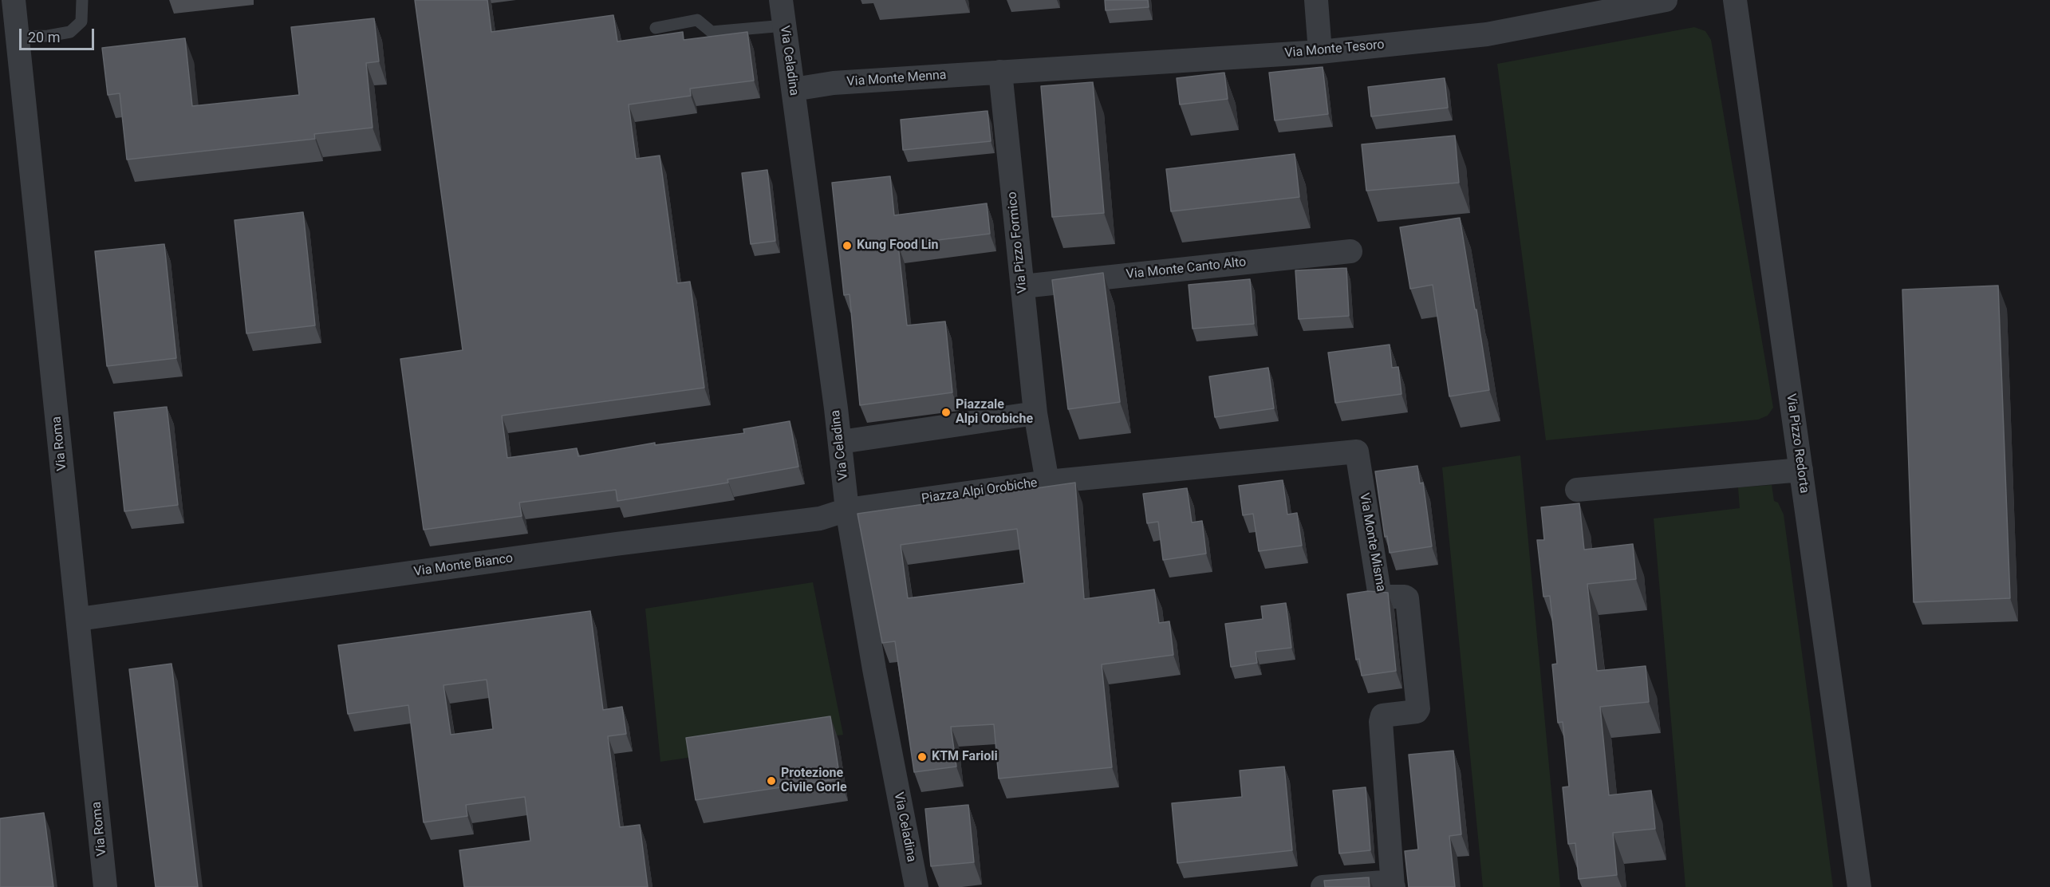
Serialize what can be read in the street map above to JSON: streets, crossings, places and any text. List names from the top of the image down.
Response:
{
  "streets": {
    "street": [
      "Via Monte Tesoro",
      "Via Celadina",
      "Via Monte Menna",
      "Via Pizzo Formico",
      "Via Monte Canto Alto",
      "Via Roma",
      "Via Pizzo Redorta",
      "Piazza Alpi Orobiche",
      "Via Monte Misma",
      "Via Monte Bianco"
    ]
  },
  "crossings": [
    ["Via Monte Tesoro", "Via Monte Menna"],
    ["Via Monte Tesoro", "Via Pizzo Formico"],
    ["Via Celadina", "Via Monte Menna"],
    ["Via Celadina", "Piazza Alpi Orobiche"],
    ["Via Celadina", "Via Monte Bianco"],
    ["Via Monte Menna", "Via Pizzo Formico"],
    ["Via Pizzo Formico", "Via Monte Canto Alto"],
    ["Via Pizzo Formico", "Piazza Alpi Orobiche"],
    ["Via Roma", "Via Monte Bianco"],
    ["Piazza Alpi Orobiche", "Via Monte Misma"],
    ["Piazza Alpi Orobiche", "Via Monte Bianco"]
  ],
  "places": [
    "Kung Food Lin",
    "Piazzale Alpi Orobiche",
    "KTM Farioli",
    "Protezione Civile Gorle"
  ],
  "scale_bar": "20 m"
}
